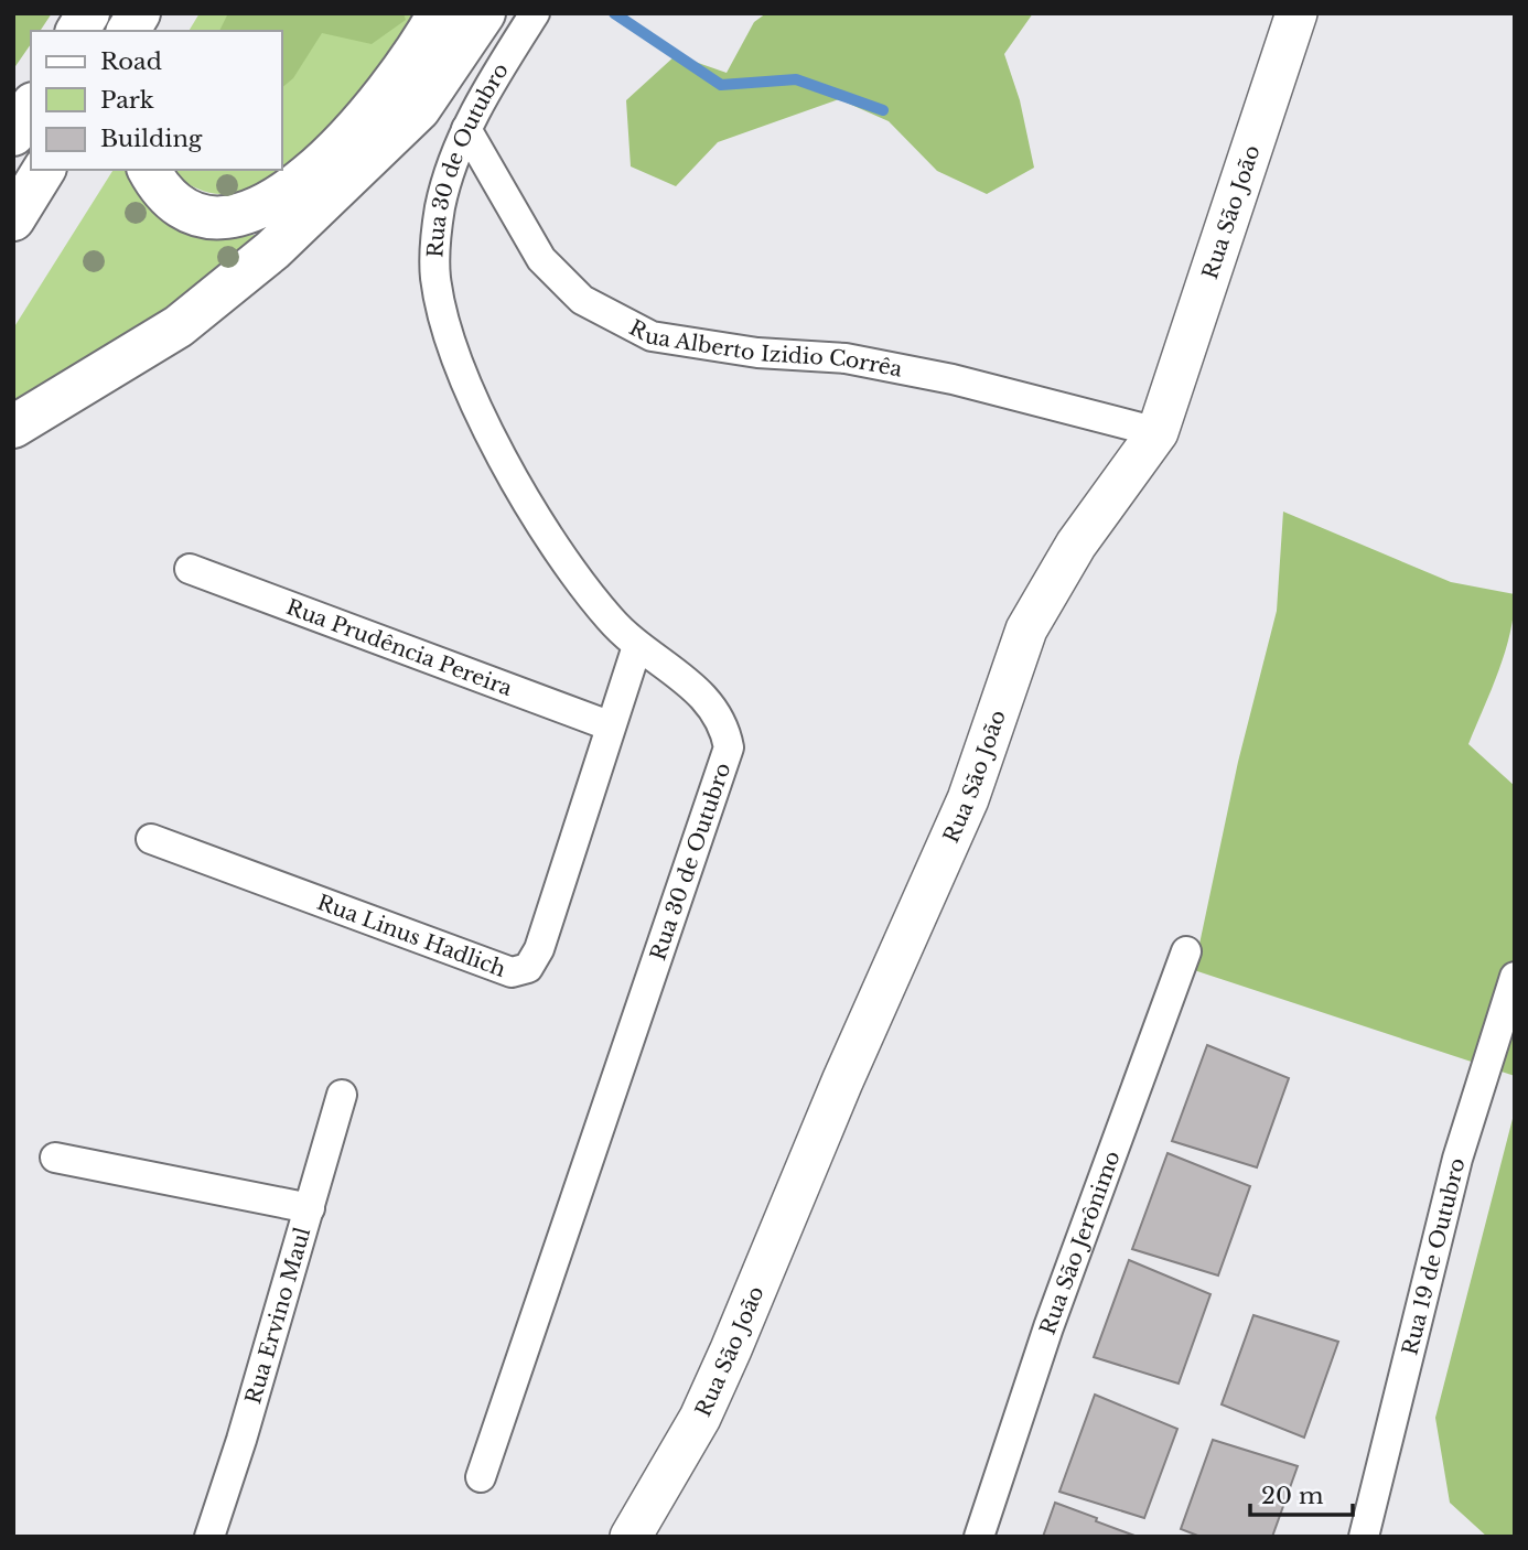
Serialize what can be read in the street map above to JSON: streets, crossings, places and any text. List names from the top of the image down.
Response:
{
  "streets": {
    "street": [
      "Rua 30 de Outubro",
      "Rua São João",
      "Rua Alberto Izidio Corrêa",
      "Rua Prudência Pereira",
      "Rua Linus Hadlich",
      "Rua São Jerônimo",
      "Rua 19 de Outubro",
      "Rua Ervino Maul"
    ]
  },
  "crossings": [
    ["Rua 30 de Outubro", "Rua Alberto Izidio Corrêa"],
    ["Rua 30 de Outubro", "Rua Linus Hadlich"],
    ["Rua São João", "Rua Alberto Izidio Corrêa"],
    ["Rua Prudência Pereira", "Rua Linus Hadlich"]
  ],
  "legend": ["Road", "Park", "Building"],
  "scale_bar": "20 m"
}
